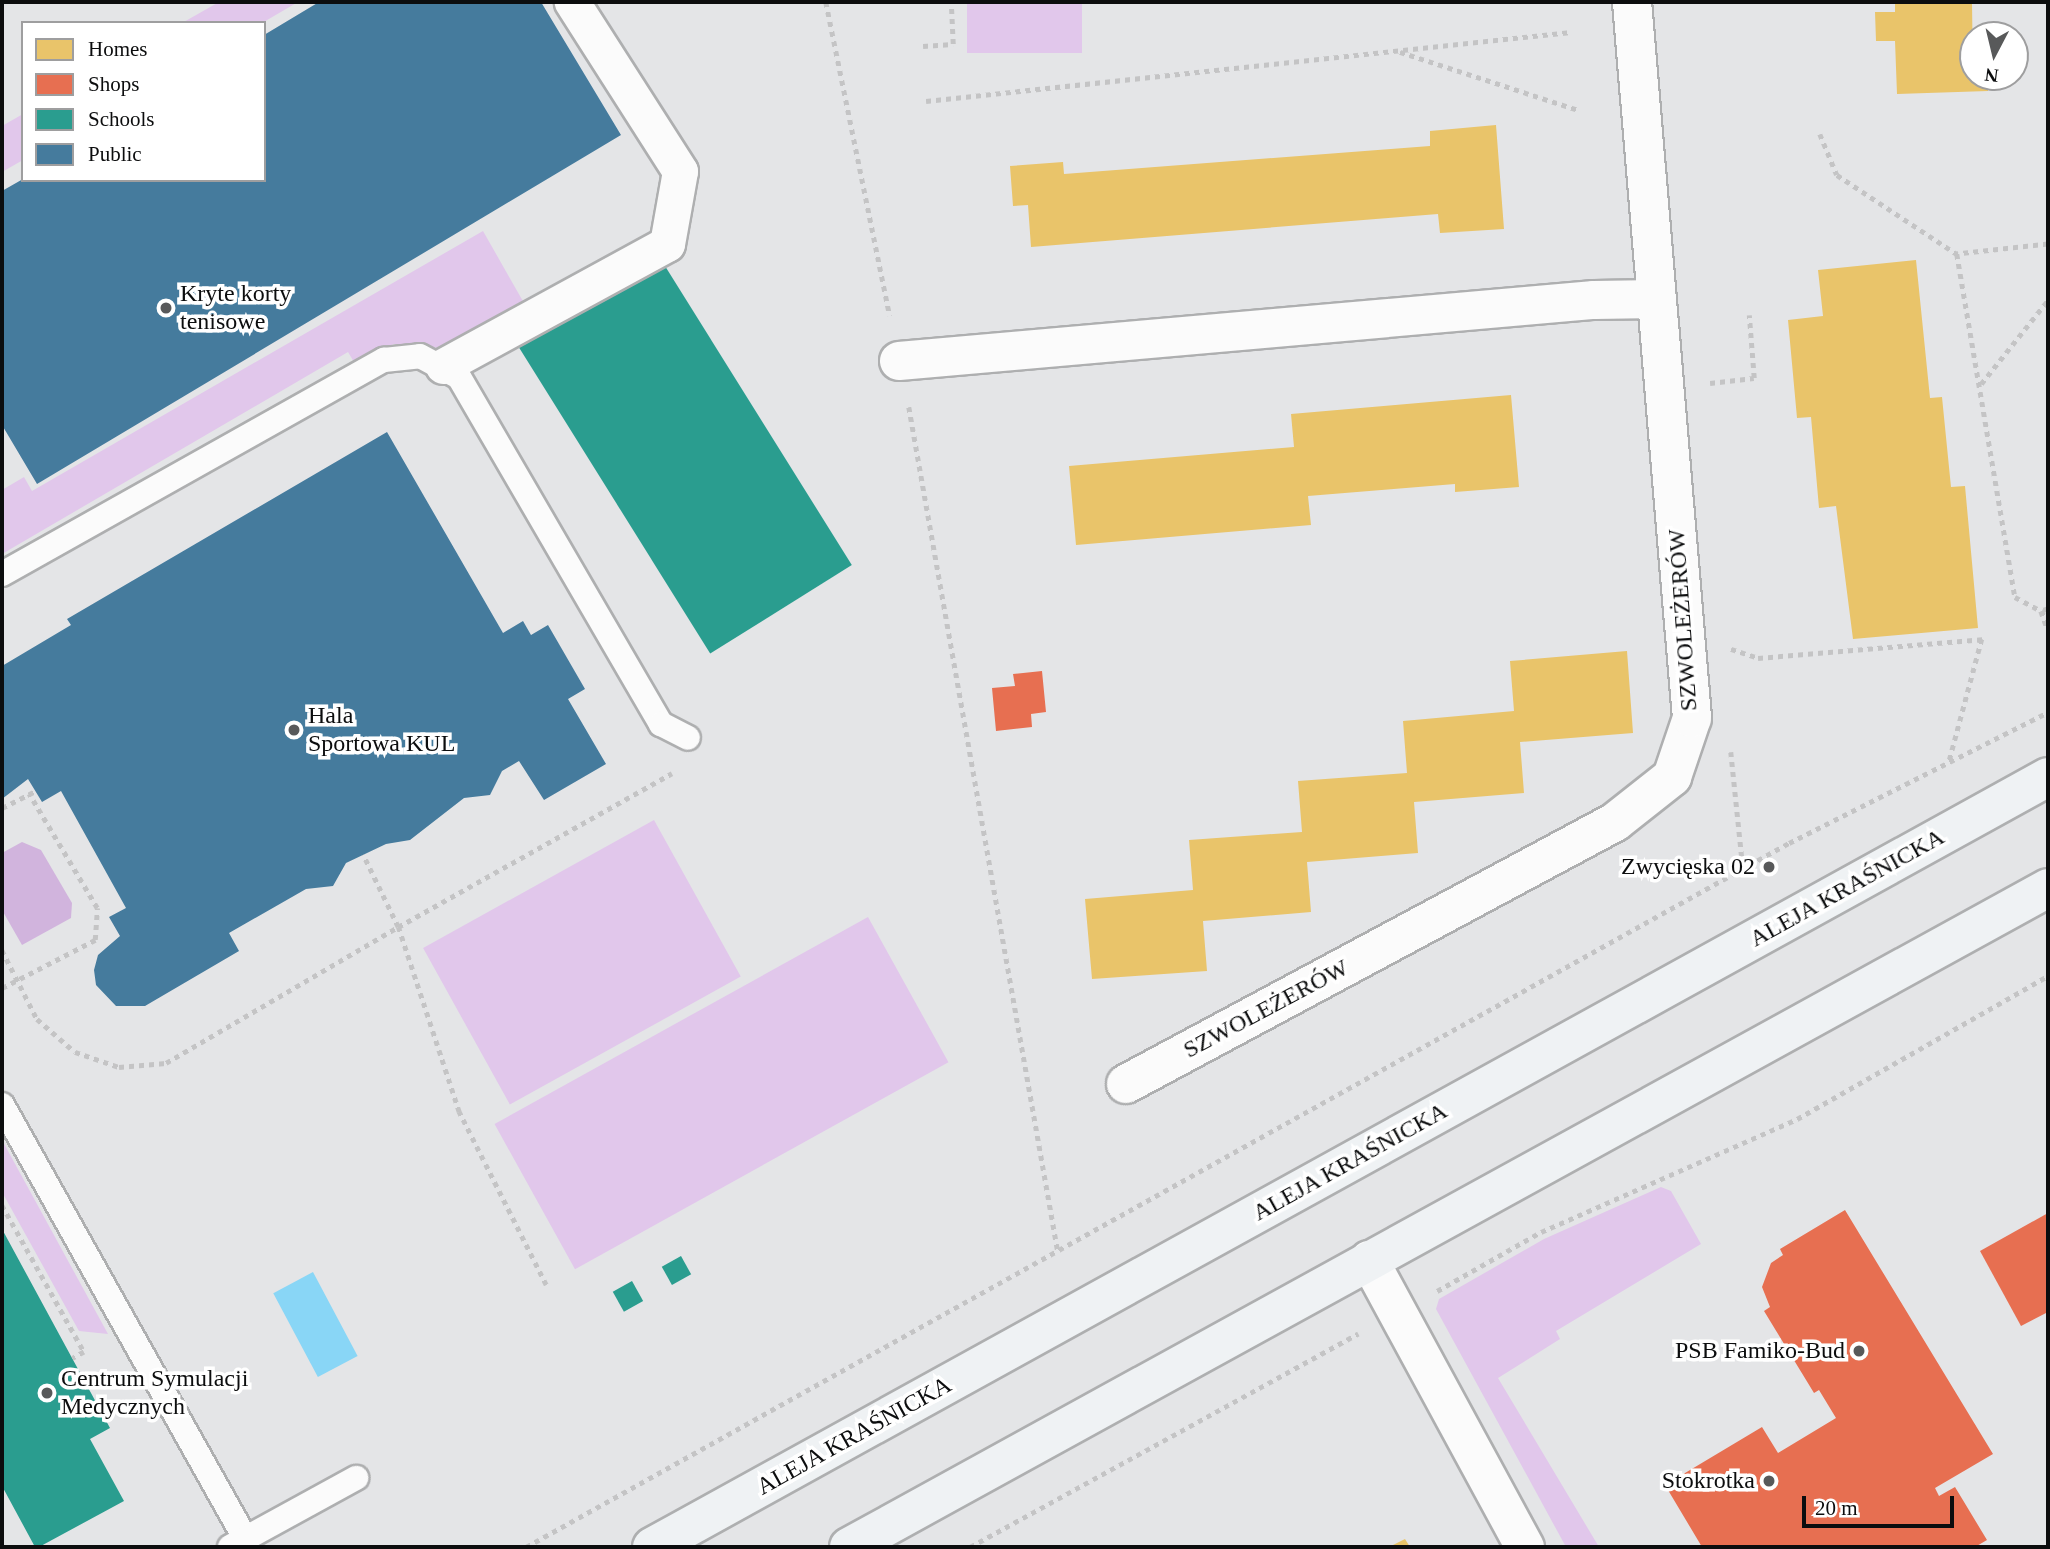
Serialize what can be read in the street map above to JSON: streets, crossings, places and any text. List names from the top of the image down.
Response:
{
  "streets": {
    "main road": ["ALEJA KRAŚNICKA"],
    "street": ["SZWOLEŻERÓW"]
  },
  "places": [
    "Kryte korty tenisowe",
    "Hala Sportowa KUL",
    "Zwycięska 02",
    "PSB Famiko-Bud",
    "Centrum Symulacji Medycznych",
    "Stokrotka"
  ],
  "legend": [
    "Homes",
    "Shops",
    "Schools",
    "Public"
  ],
  "scale_bar": "20 m",
  "north": "bottom"
}
